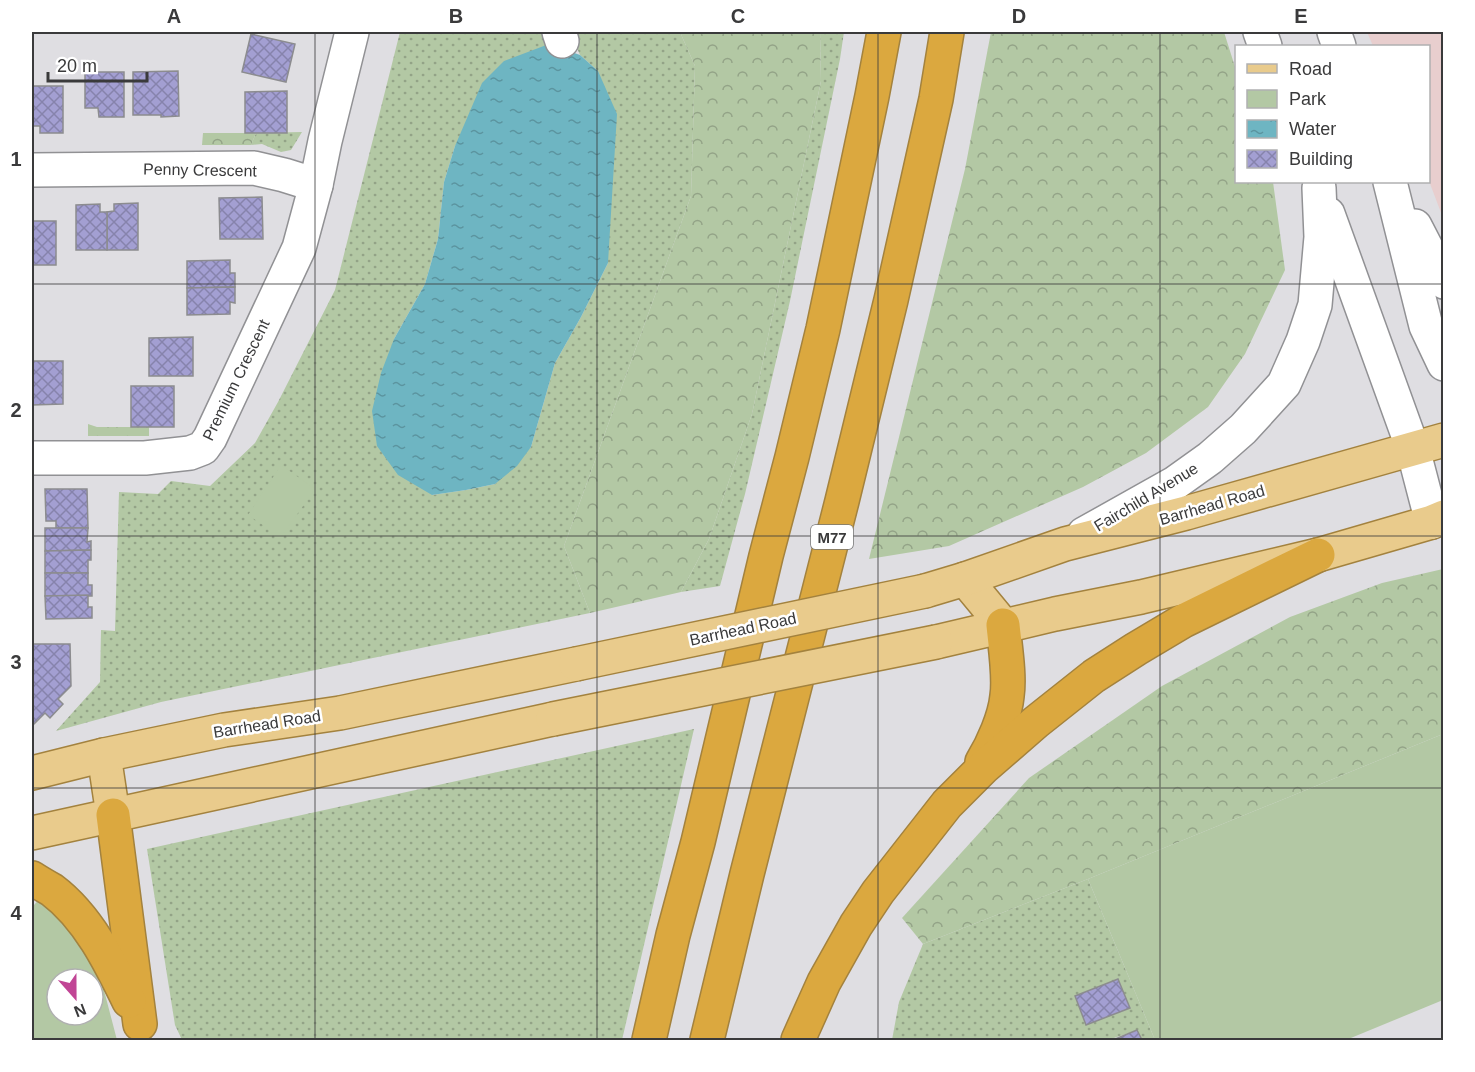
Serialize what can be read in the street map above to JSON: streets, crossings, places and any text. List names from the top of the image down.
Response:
{
  "streets": {
    "highway": ["M77"],
    "main road": ["Barrhead Road"],
    "street": ["Penny Crescent", "Premium Crescent", "Fairchild Avenue"]
  },
  "crossings": [
    ["Penny Crescent", "Premium Crescent"],
    ["Fairchild Avenue", "Barrhead Road"]
  ],
  "legend": [
    "Road",
    "Park",
    "Water",
    "Building"
  ],
  "scale_bar": "20 m",
  "north": "bottom",
  "grid": {
    "columns": [
      "A",
      "B",
      "C",
      "D",
      "E"
    ],
    "rows": [
      "1",
      "2",
      "3",
      "4"
    ]
  }
}
